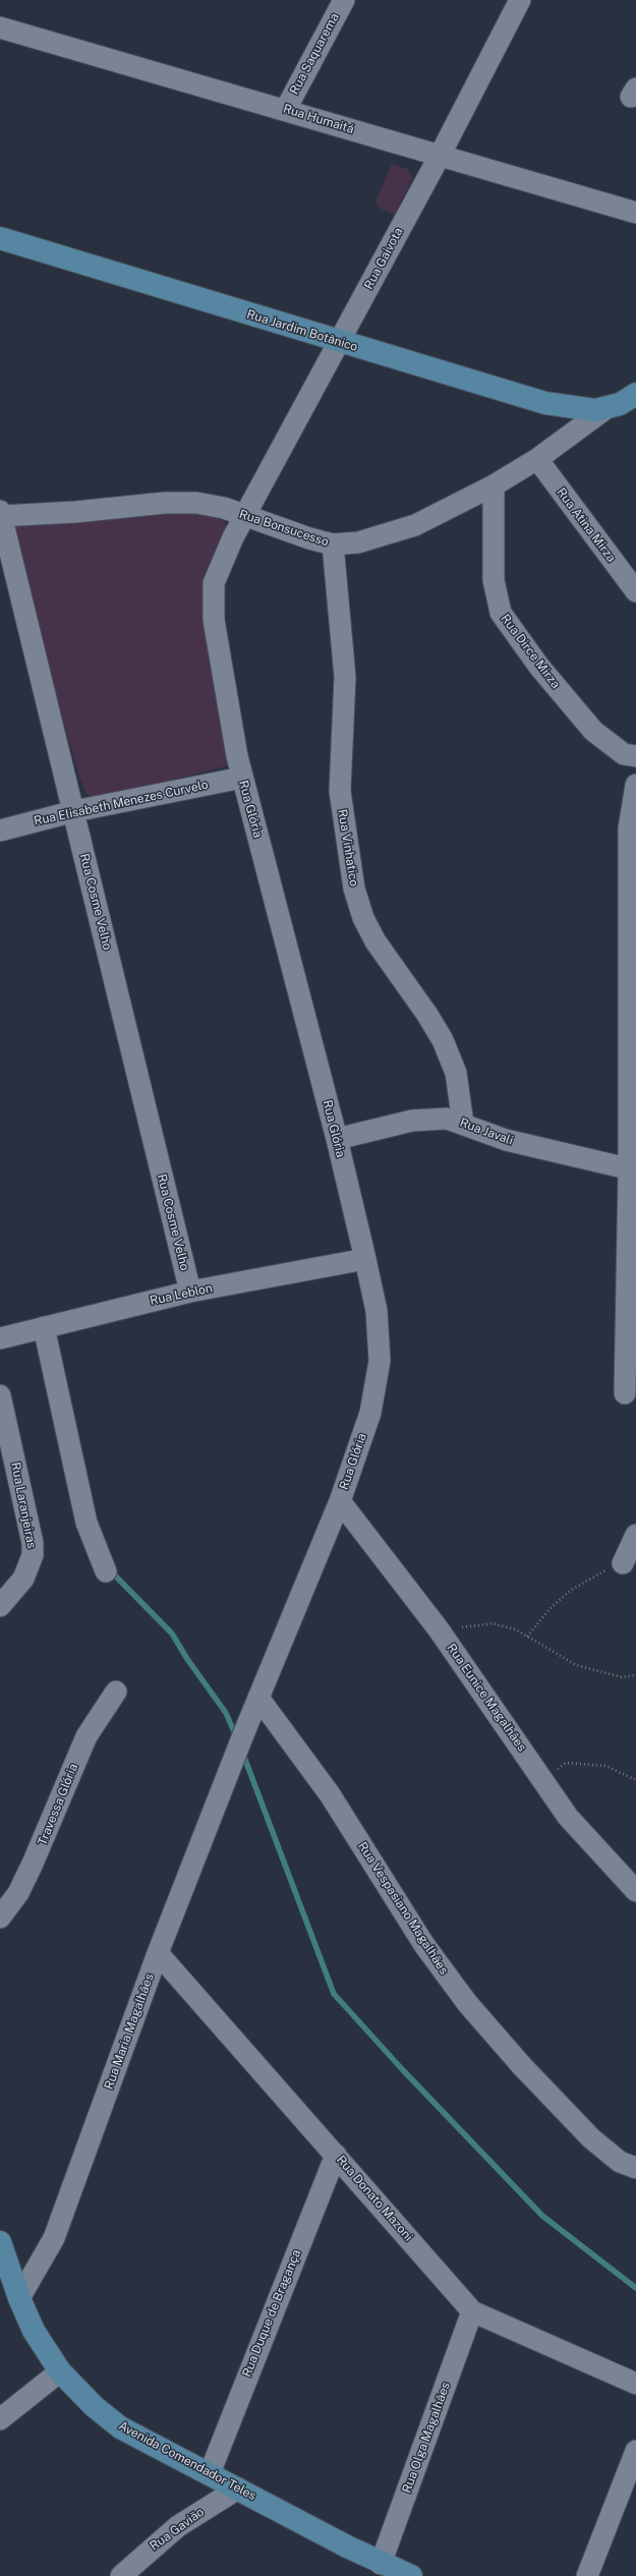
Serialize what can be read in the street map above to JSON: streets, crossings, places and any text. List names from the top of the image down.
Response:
{
  "streets": {
    "main road": ["Rua Jardim Botânico", "Avenida Comendador Teles"],
    "street": [
      "Rua Saquarema",
      "Rua Humaitá",
      "Rua Gaivota",
      "Rua Atina Mirza",
      "Rua Bonsucesso",
      "Rua Dirce Mirza",
      "Rua Elisabeth Menezes Curvelo",
      "Rua Glória",
      "Rua Vinhatico",
      "Rua Cosme Velho",
      "Rua Javali",
      "Rua Leblon",
      "Rua Laranjeiras",
      "Rua Eunice Magalhães",
      "Travessa Glória",
      "Rua Vespasiano Magalhães",
      "Rua Maria Magalhães",
      "Rua Donato Mazoni",
      "Rua Duque de Bragança",
      "Rua Olga Magalhães",
      "Rua Gavião"
    ]
  },
  "crossings": [
    ["Rua Saquarema", "Rua Humaitá"],
    ["Rua Humaitá", "Rua Gaivota"],
    ["Rua Gaivota", "Rua Jardim Botânico"],
    ["Rua Gaivota", "Rua Bonsucesso"],
    ["Rua Gaivota", "Rua Glória"],
    ["Rua Jardim Botânico", "Rua Bonsucesso"],
    ["Rua Atina Mirza", "Rua Bonsucesso"],
    ["Rua Bonsucesso", "Rua Dirce Mirza"],
    ["Rua Bonsucesso", "Rua Glória"],
    ["Rua Bonsucesso", "Rua Vinhatico"],
    ["Rua Bonsucesso", "Rua Cosme Velho"],
    ["Rua Elisabeth Menezes Curvelo", "Rua Glória"],
    ["Rua Elisabeth Menezes Curvelo", "Rua Cosme Velho"],
    ["Rua Glória", "Rua Javali"],
    ["Rua Glória", "Rua Leblon"],
    ["Rua Glória", "Rua Eunice Magalhães"],
    ["Rua Glória", "Rua Vespasiano Magalhães"],
    ["Rua Glória", "Rua Maria Magalhães"],
    ["Rua Vinhatico", "Rua Javali"],
    ["Rua Cosme Velho", "Rua Leblon"],
    ["Rua Maria Magalhães", "Rua Donato Mazoni"],
    ["Rua Maria Magalhães", "Avenida Comendador Teles"],
    ["Rua Donato Mazoni", "Rua Duque de Bragança"],
    ["Rua Donato Mazoni", "Rua Olga Magalhães"],
    ["Rua Duque de Bragança", "Avenida Comendador Teles"],
    ["Rua Olga Magalhães", "Avenida Comendador Teles"],
    ["Avenida Comendador Teles", "Rua Gavião"]
  ]
}
